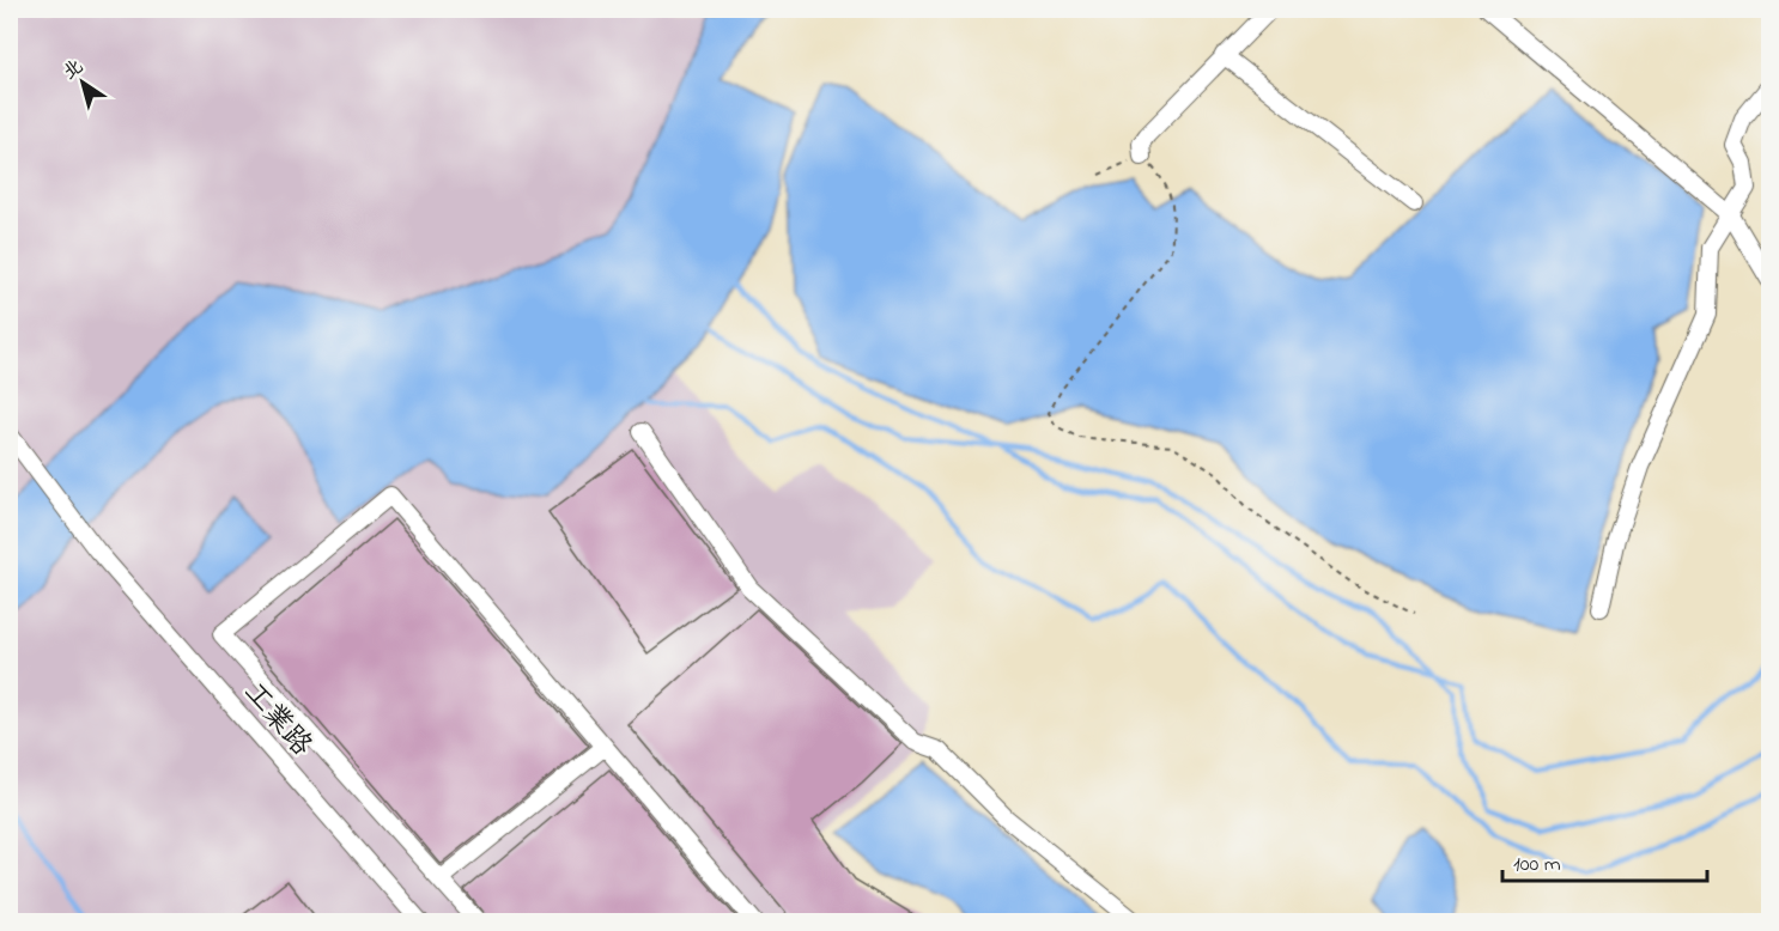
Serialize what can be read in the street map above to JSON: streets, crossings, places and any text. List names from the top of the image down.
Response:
{
  "streets": {
    "street": ["工業路"]
  },
  "scale_bar": "100 m",
  "north": "top left"
}
